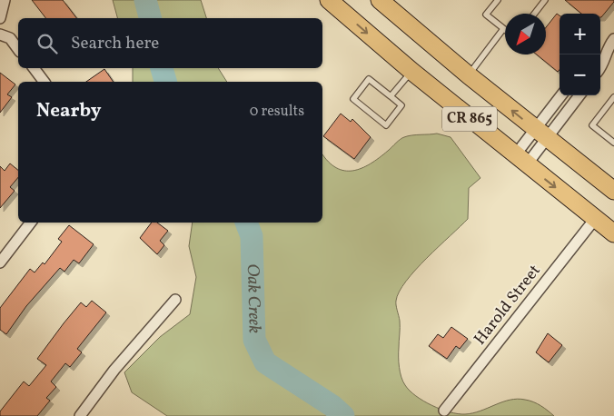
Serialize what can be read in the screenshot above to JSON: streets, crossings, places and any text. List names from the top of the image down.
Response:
{
  "streets": {
    "main road": ["CR 865"],
    "street": ["Harold Street"]
  },
  "crossings": [
    ["CR 865", "Harold Street"]
  ],
  "water": ["Oak Creek"],
  "north": "bottom left",
  "page": {
    "map_buttons": ["+", "−"],
    "search": "Search here",
    "heading": ["Nearby", "0 results"]
  }
}
